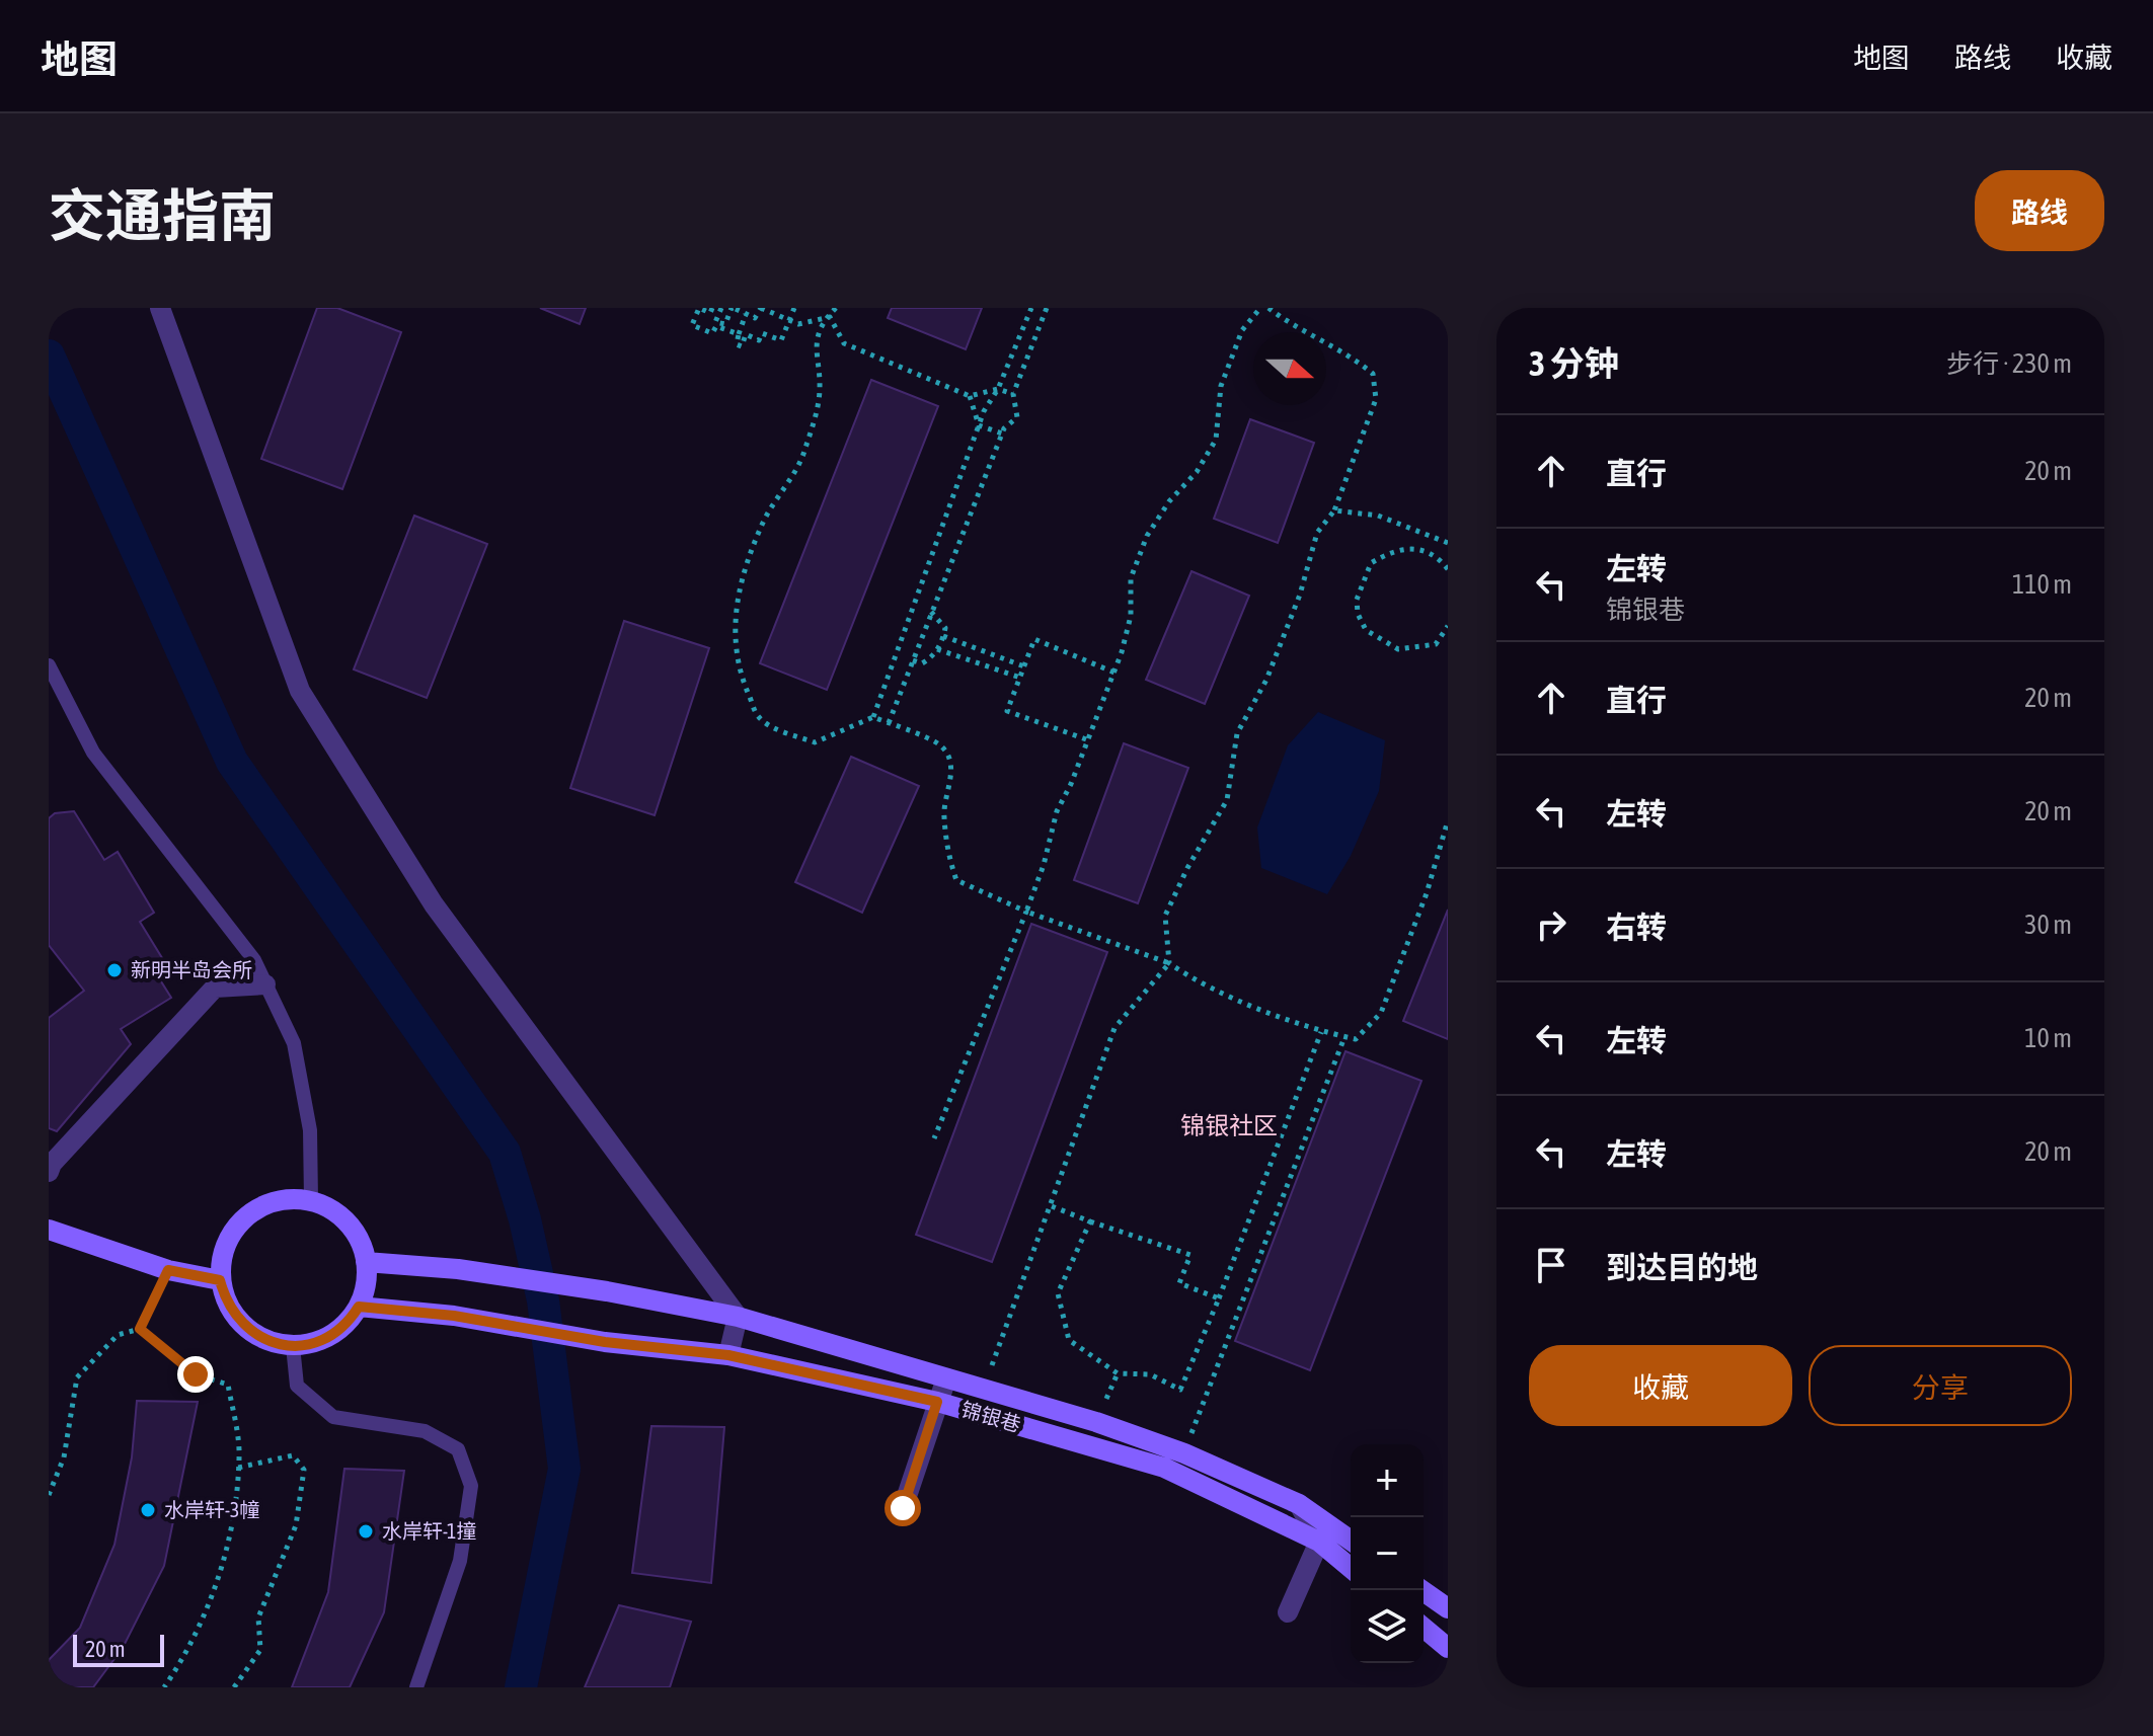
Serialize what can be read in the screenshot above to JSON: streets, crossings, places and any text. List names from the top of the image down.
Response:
{
  "streets": {
    "main road": ["锦银巷"]
  },
  "districts": ["锦银社区"],
  "places": ["新明半岛会所", "水岸轩-3幢", "水岸轩-1撞"],
  "scale_bar": "20 m",
  "north": "right",
  "page": {
    "header": "地图",
    "nav": ["地图", "路线", "收藏"],
    "title": "交通指南",
    "buttons": [
      "路线",
      ["收藏", "分享"]
    ],
    "heading": ["3 分钟", "步行 · 230 m"],
    "list": [
      ["直行", "20 m"],
      ["左转", "锦银巷", "110 m"],
      ["直行", "20 m"],
      ["左转", "20 m"],
      ["右转", "30 m"],
      ["左转", "10 m"],
      ["左转", "20 m"],
      "到达目的地"
    ],
    "map_buttons": ["+", "−"],
    "scale": "20 m"
  }
}
